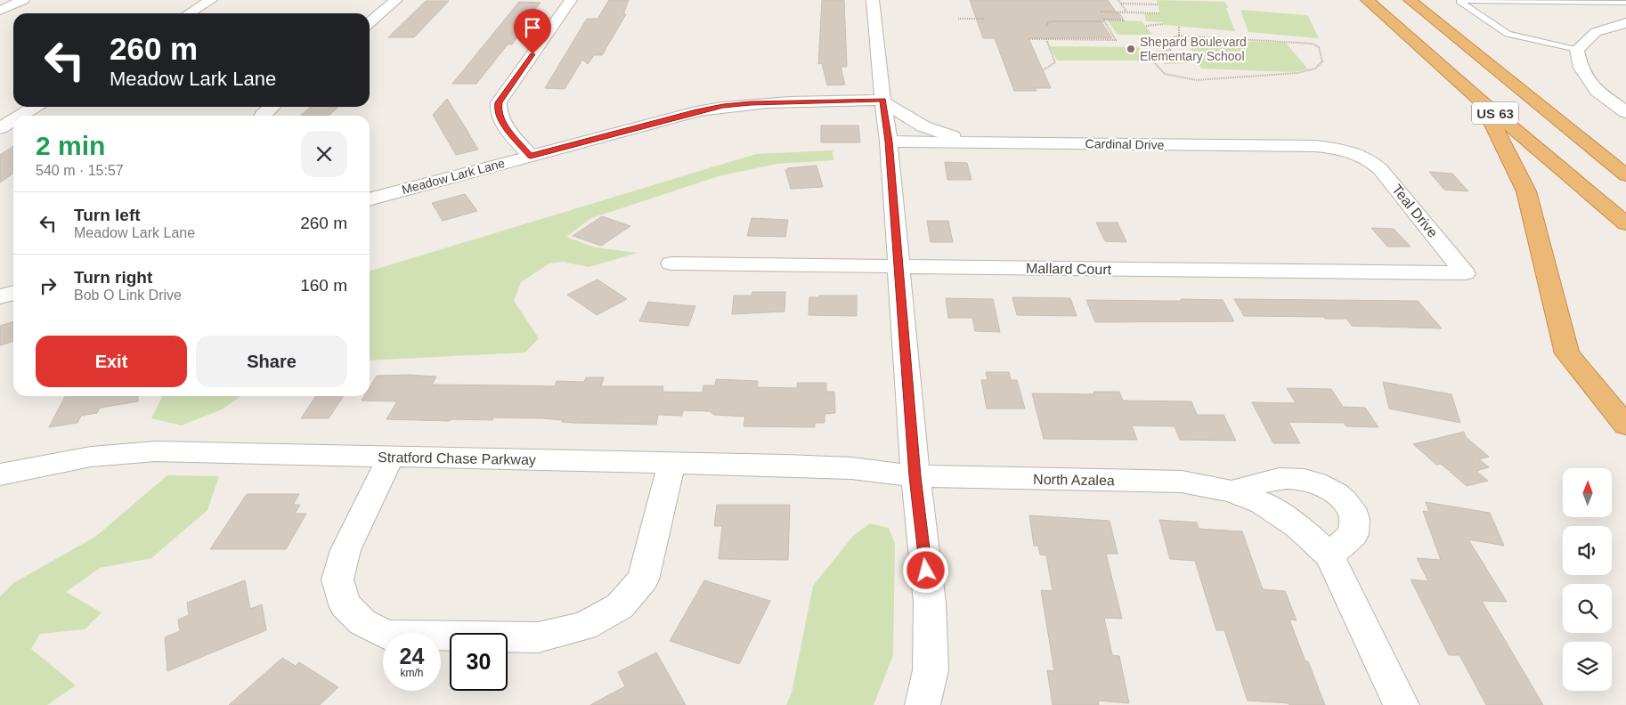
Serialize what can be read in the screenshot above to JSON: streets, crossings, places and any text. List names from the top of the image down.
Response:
{
  "streets": {
    "highway": ["US 63"],
    "street": [
      "Cardinal Drive",
      "Meadow Lark Lane",
      "Teal Drive",
      "Mallard Court",
      "Stratford Chase Parkway",
      "North Azalea"
    ]
  },
  "crossings": [
    ["Cardinal Drive", "Teal Drive"],
    ["Teal Drive", "Mallard Court"],
    ["Stratford Chase Parkway", "North Azalea"]
  ],
  "places": ["Shepard Boulevard Elementary School"],
  "north": "top",
  "page": {
    "turn": ["260 m", "Meadow Lark Lane"],
    "heading": ["2 min", "540 m · 15:57"],
    "list": [
      {
        "name": "Turn left",
        "note": "Meadow Lark Lane",
        "value": "260 m"
      },
      {
        "name": "Turn right",
        "note": "Bob O Link Drive",
        "value": "160 m"
      }
    ],
    "buttons": ["Exit", "Share"],
    "speed": "24 km/h",
    "limit": "30"
  }
}
